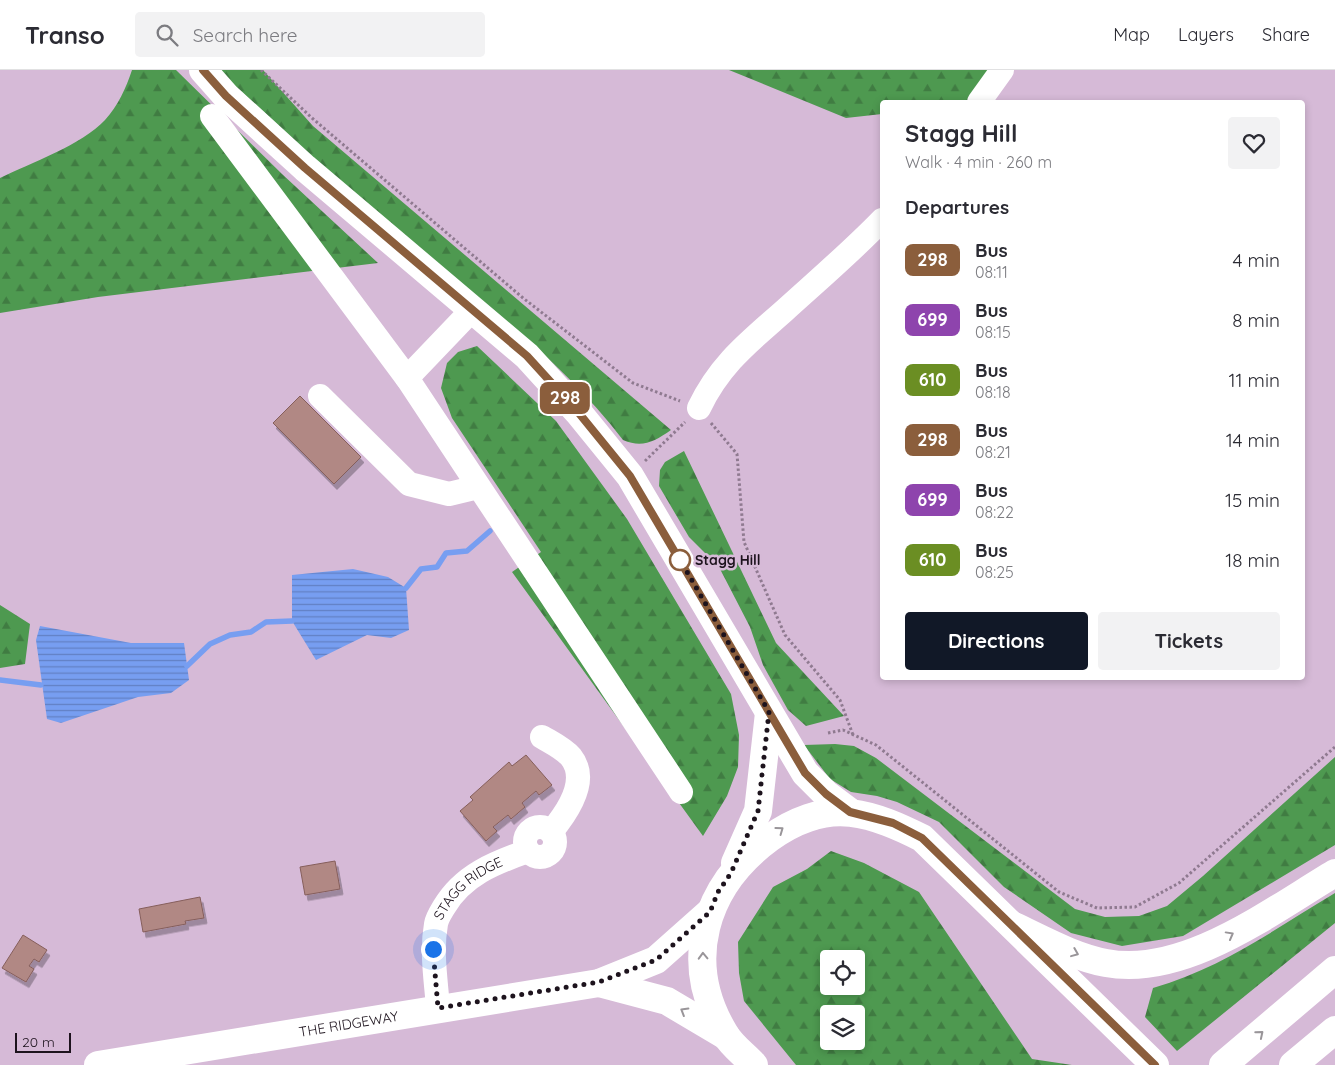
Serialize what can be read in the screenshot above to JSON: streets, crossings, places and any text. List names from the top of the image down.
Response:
{
  "streets": {
    "main road": ["THE RIDGEWAY"],
    "lane": ["STAGG RIDGE"]
  },
  "crossings": [
    ["STAGG RIDGE", "THE RIDGEWAY"]
  ],
  "places": ["Stagg Hill"],
  "lines": ["bus line 298"],
  "scale_bar": "20 m",
  "page": {
    "header": "Transo",
    "search": "Search here",
    "nav": ["Map", "Layers", "Share"],
    "on_map": "298",
    "heading": [
      ["Stagg Hill", "Walk · 4 min · 260 m"],
      "Departures"
    ],
    "list": [
      {
        "mark": "298",
        "name": "Bus",
        "note": "08:11",
        "value": "4 min"
      },
      {
        "mark": "699",
        "name": "Bus",
        "note": "08:15",
        "value": "8 min"
      },
      {
        "mark": "610",
        "name": "Bus",
        "note": "08:18",
        "value": "11 min"
      },
      {
        "mark": "298",
        "name": "Bus",
        "note": "08:21",
        "value": "14 min"
      },
      {
        "mark": "699",
        "name": "Bus",
        "note": "08:22",
        "value": "15 min"
      },
      {
        "mark": "610",
        "name": "Bus",
        "note": "08:25",
        "value": "18 min"
      }
    ],
    "buttons": ["Directions", "Tickets"],
    "scale": "20 m"
  }
}
